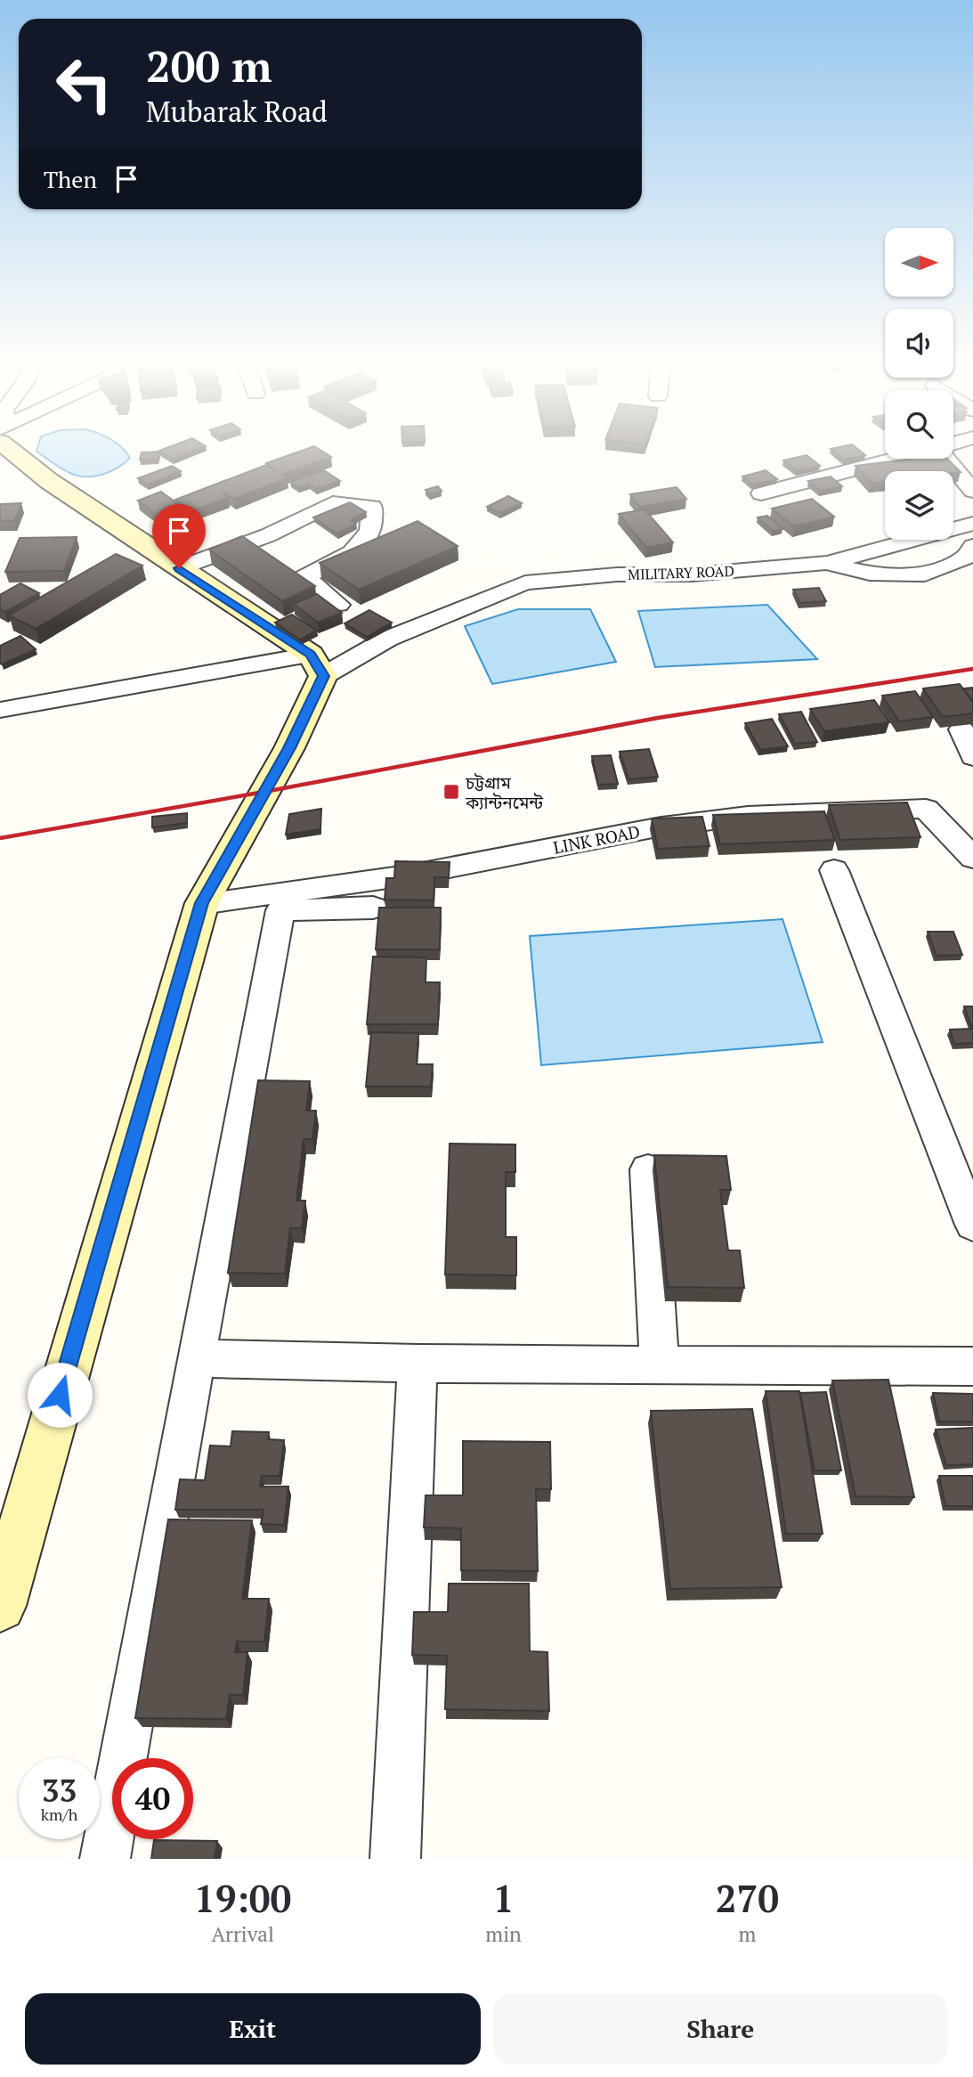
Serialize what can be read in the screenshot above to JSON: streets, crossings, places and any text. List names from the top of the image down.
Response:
{
  "streets": {
    "street": ["MILITARY ROAD", "LINK ROAD"]
  },
  "places": {
    "transit": ["চট্টগ্রাম ক্যান্টনমেন্ট"]
  },
  "north": "right",
  "page": {
    "turn": ["200 m", "Mubarak Road"],
    "then": "Then",
    "speed": "33 km/h",
    "limit": "40",
    "eta": [
      "19:00",
      "Arrival",
      "1",
      "min",
      "270",
      "m"
    ],
    "buttons": ["Exit", "Share"]
  }
}
